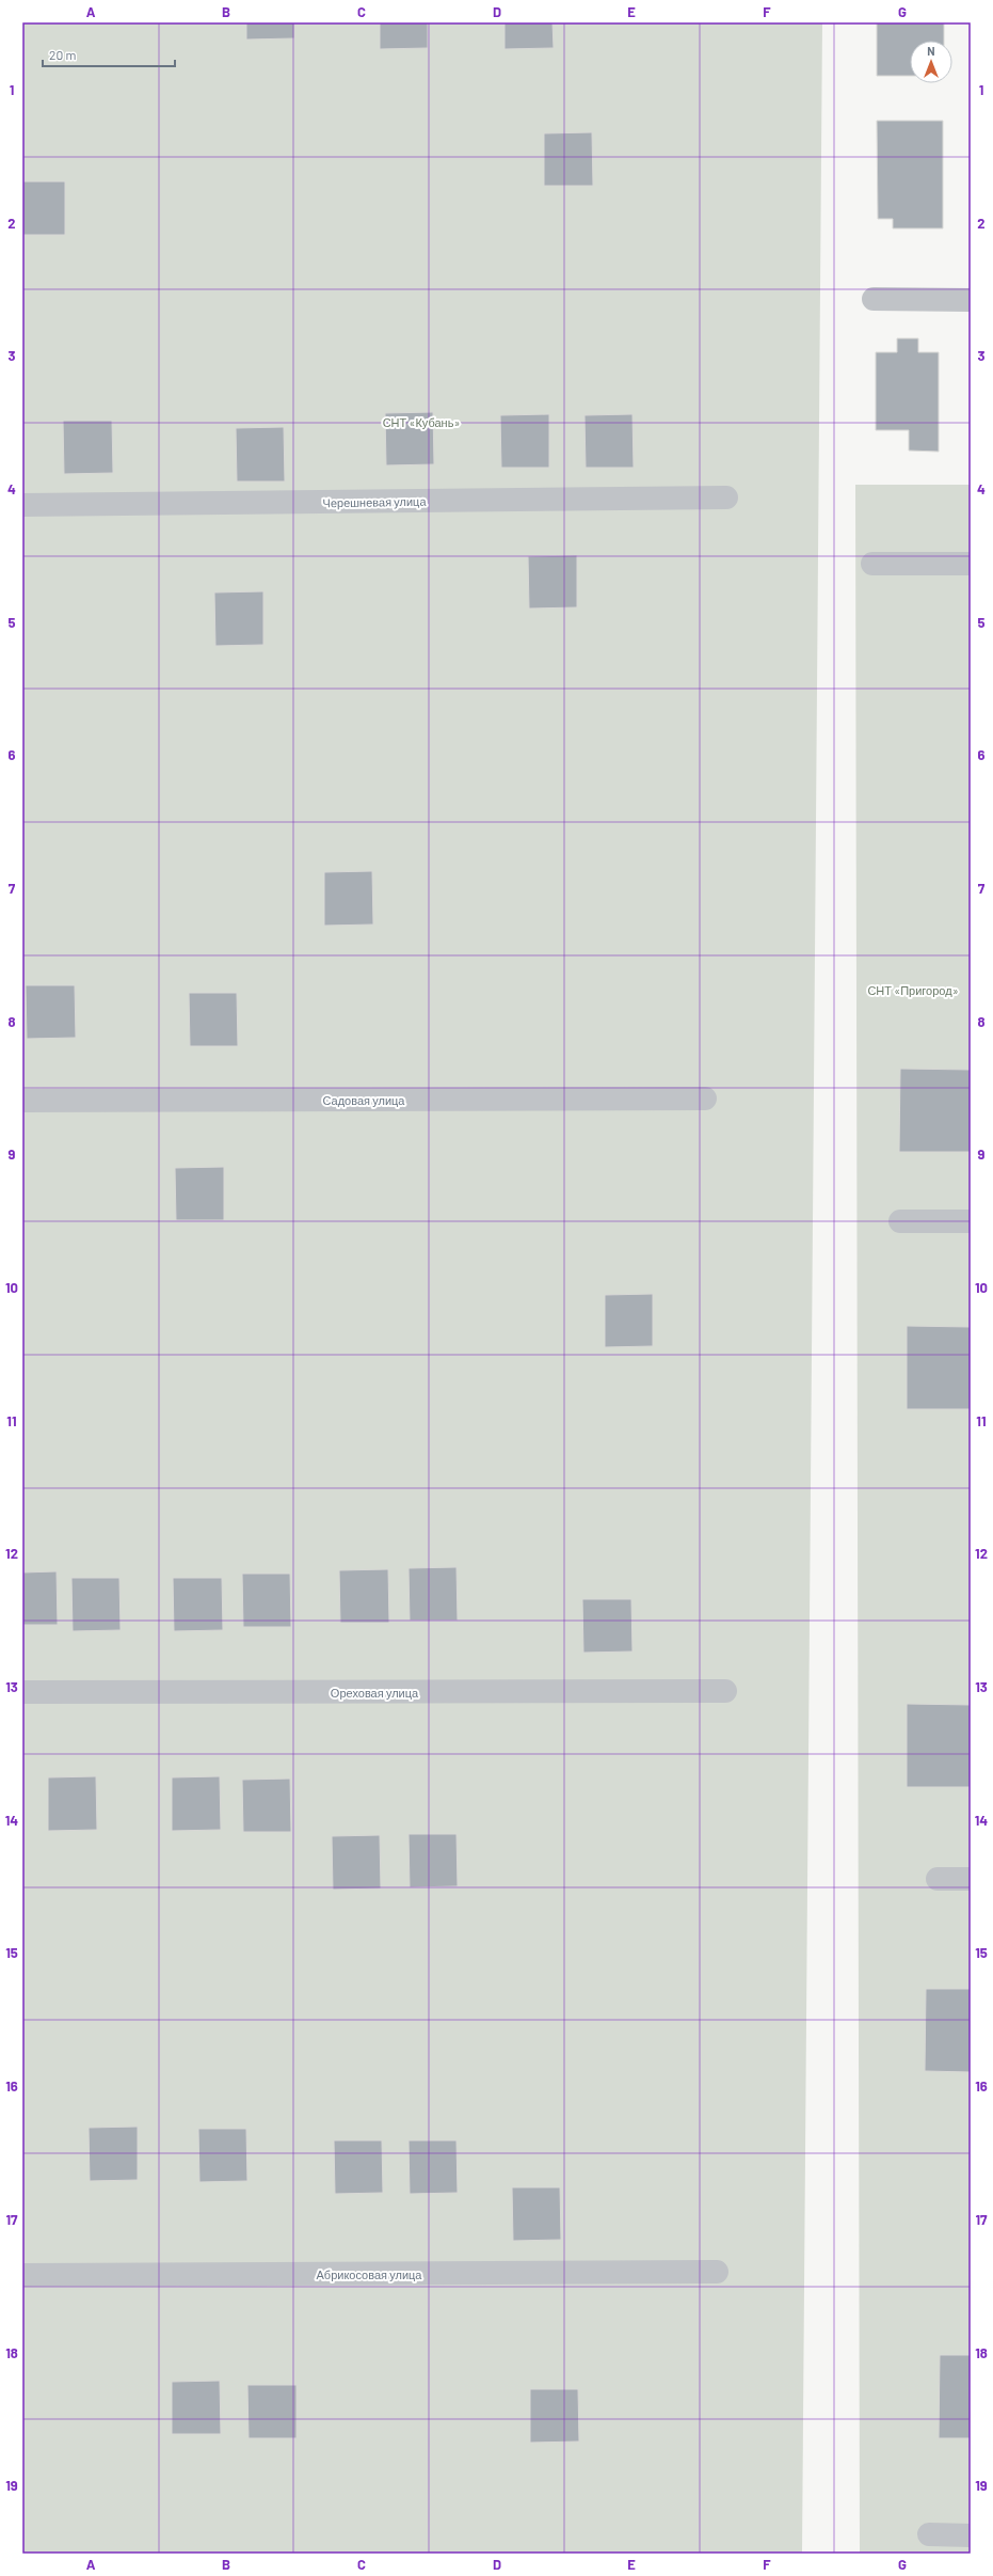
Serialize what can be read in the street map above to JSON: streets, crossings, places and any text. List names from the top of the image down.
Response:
{
  "streets": {
    "street": [
      "Черешневая улица",
      "Садовая улица",
      "Ореховая улица",
      "Абрикосовая улица"
    ]
  },
  "parks": ["СНТ «Кубань»", "СНТ «Пригород»"],
  "scale_bar": "20 m",
  "north": "top",
  "grid": {
    "columns": [
      "A",
      "B",
      "C",
      "D",
      "E",
      "F",
      "G"
    ],
    "rows": [
      "1",
      "2",
      "3",
      "4",
      "5",
      "6",
      "7",
      "8",
      "9",
      "10",
      "11",
      "12",
      "13",
      "14",
      "15",
      "16",
      "17",
      "18",
      "19"
    ]
  }
}
